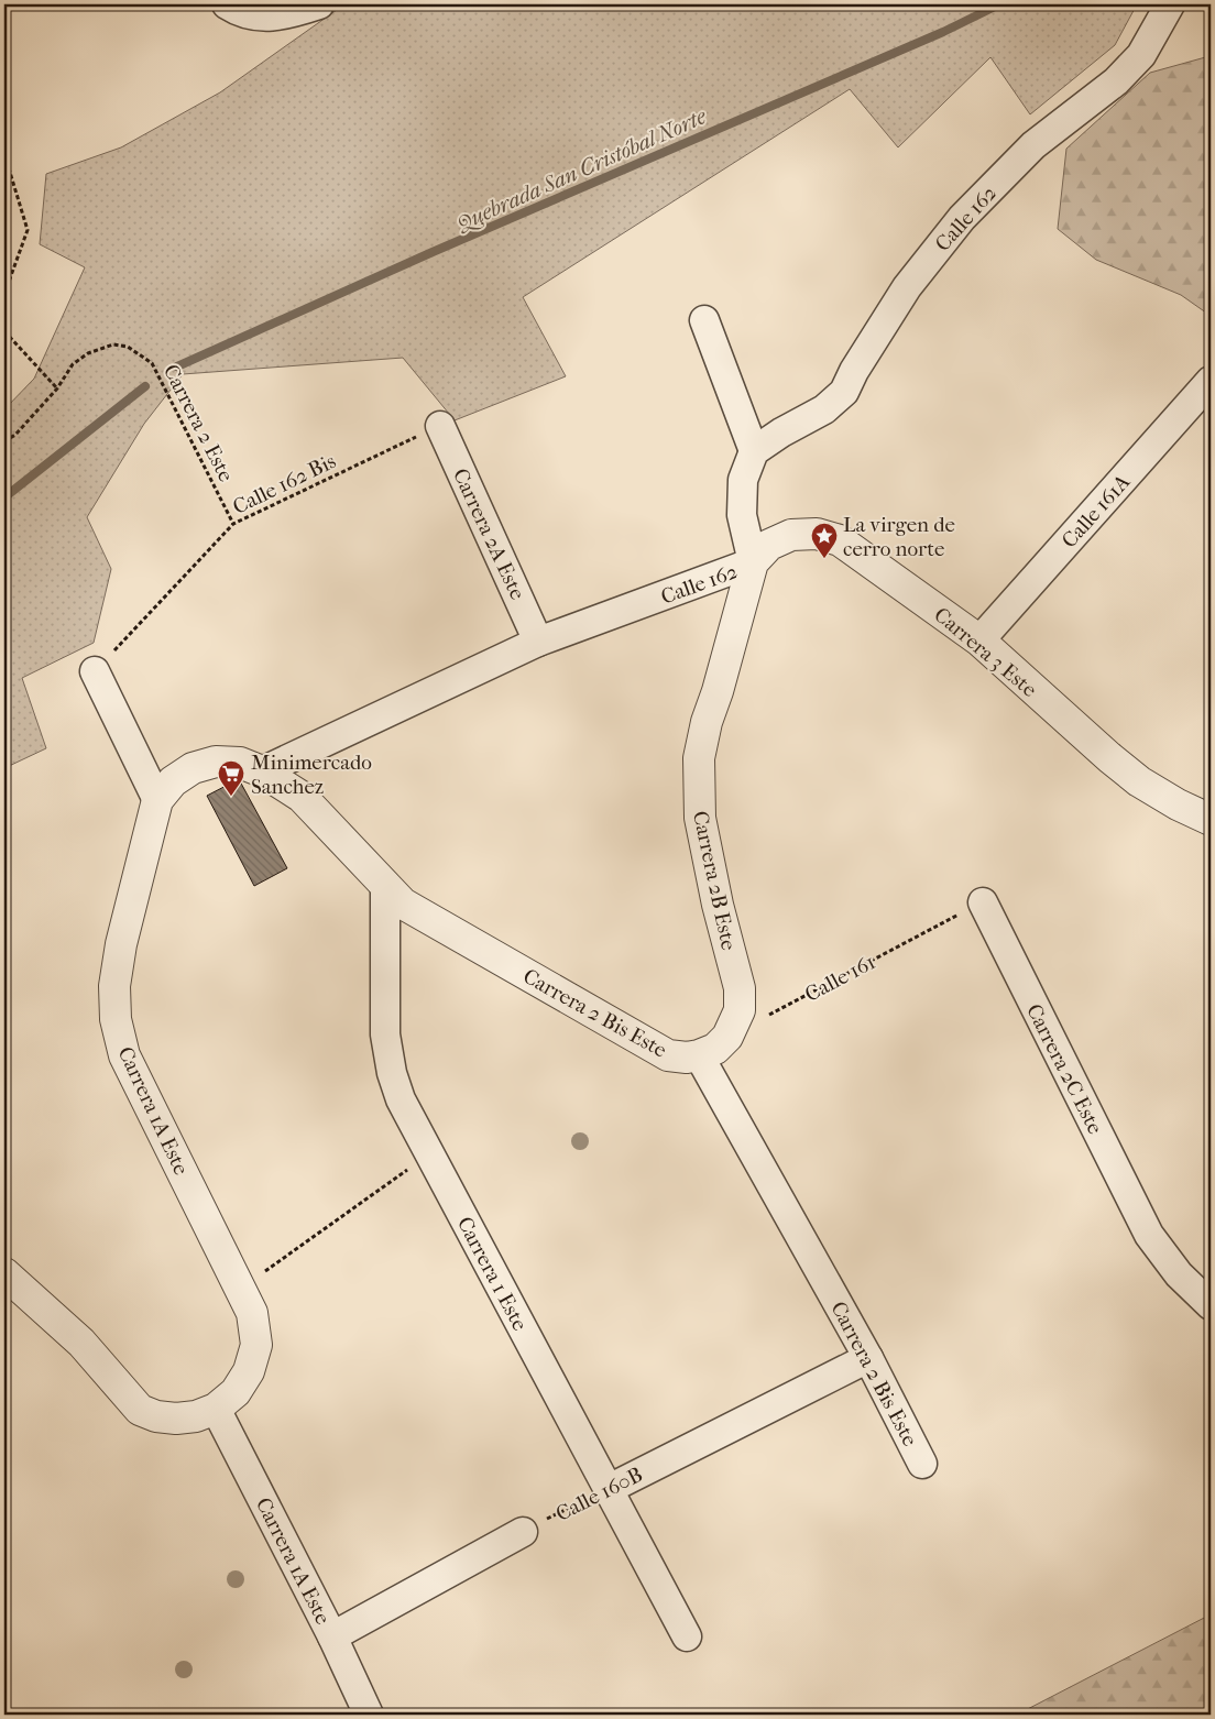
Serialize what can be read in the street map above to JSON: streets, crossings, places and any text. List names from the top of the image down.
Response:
{
  "streets": {
    "street": [
      "Calle 162",
      "Calle 161A",
      "Carrera 2A Este",
      "Carrera 3 Este",
      "Carrera 2B Este",
      "Carrera 2 Bis Este",
      "Carrera 2C Este",
      "Carrera 1A Este",
      "Carrera 1 Este",
      "Calle 160B"
    ],
    "path": ["Carrera 2 Este", "Calle 162 Bis", "Calle 161"]
  },
  "crossings": [
    ["Calle 162", "Carrera 2A Este"],
    ["Calle 162", "Carrera 3 Este"],
    ["Calle 162", "Carrera 2B Este"],
    ["Calle 162", "Carrera 2 Bis Este"],
    ["Carrera 2 Este", "Calle 162 Bis"],
    ["Calle 162 Bis", "Carrera 2A Este"],
    ["Calle 161A", "Carrera 3 Este"],
    ["Carrera 3 Este", "Carrera 2B Este"],
    ["Carrera 2B Este", "Calle 161"],
    ["Calle 161", "Carrera 2C Este"],
    ["Carrera 2 Bis Este", "Carrera 1 Este"],
    ["Carrera 2 Bis Este", "Calle 160B"],
    ["Carrera 1 Este", "Calle 160B"]
  ],
  "water": ["Quebrada San Cristóbal Norte"],
  "places": {
    "place": ["La virgen de cerro norte"],
    "supermarket": ["Minimercado Sanchez"]
  }
}
